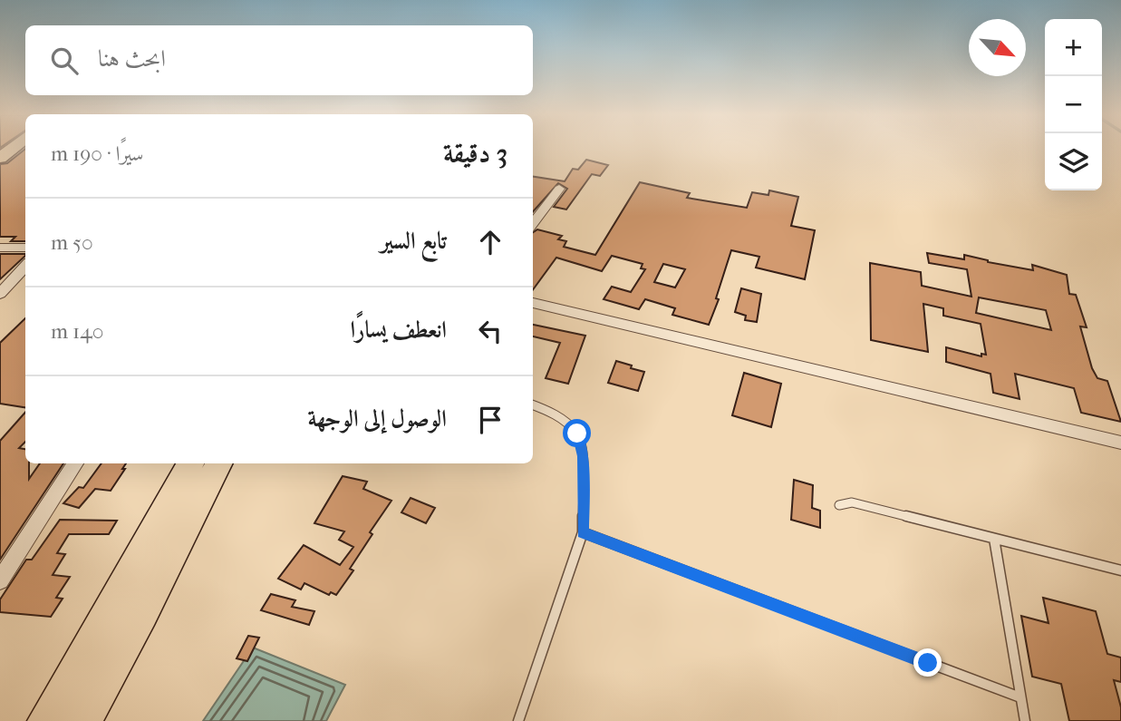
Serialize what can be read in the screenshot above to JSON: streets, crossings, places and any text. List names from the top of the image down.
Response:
{
  "north": "bottom right",
  "page": {
    "map_buttons": ["+", "−"],
    "search": "ابحث هنا",
    "heading": ["3 دقيقة", "سيرًا · 190 m"],
    "list": [
      ["تابع السير", "50 m"],
      ["انعطف يسارًا", "140 m"],
      "الوصول إلى الوجهة"
    ]
  }
}
